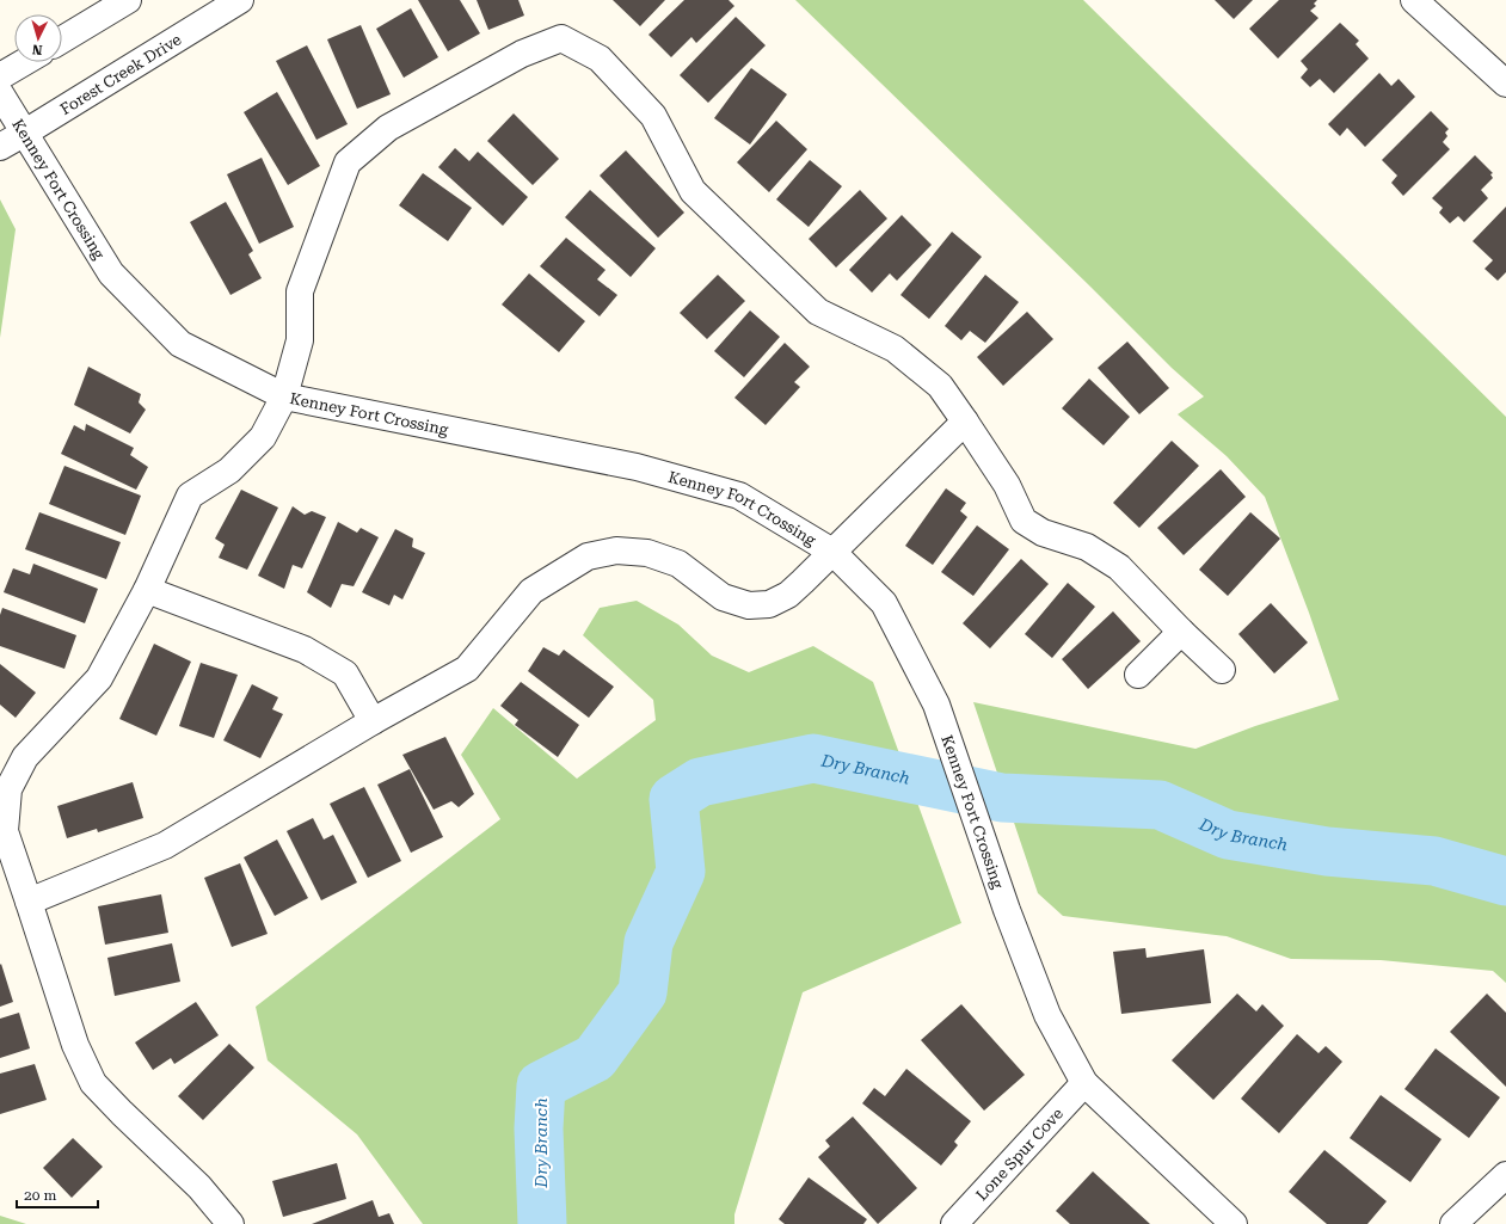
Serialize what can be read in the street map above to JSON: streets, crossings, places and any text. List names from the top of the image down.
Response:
{
  "streets": {
    "street": ["Forest Creek Drive", "Kenney Fort Crossing", "Lone Spur Cove"]
  },
  "crossings": [
    ["Forest Creek Drive", "Kenney Fort Crossing"],
    ["Kenney Fort Crossing", "Lone Spur Cove"]
  ],
  "water": ["Dry Branch"],
  "scale_bar": "20 m",
  "north": "bottom"
}
